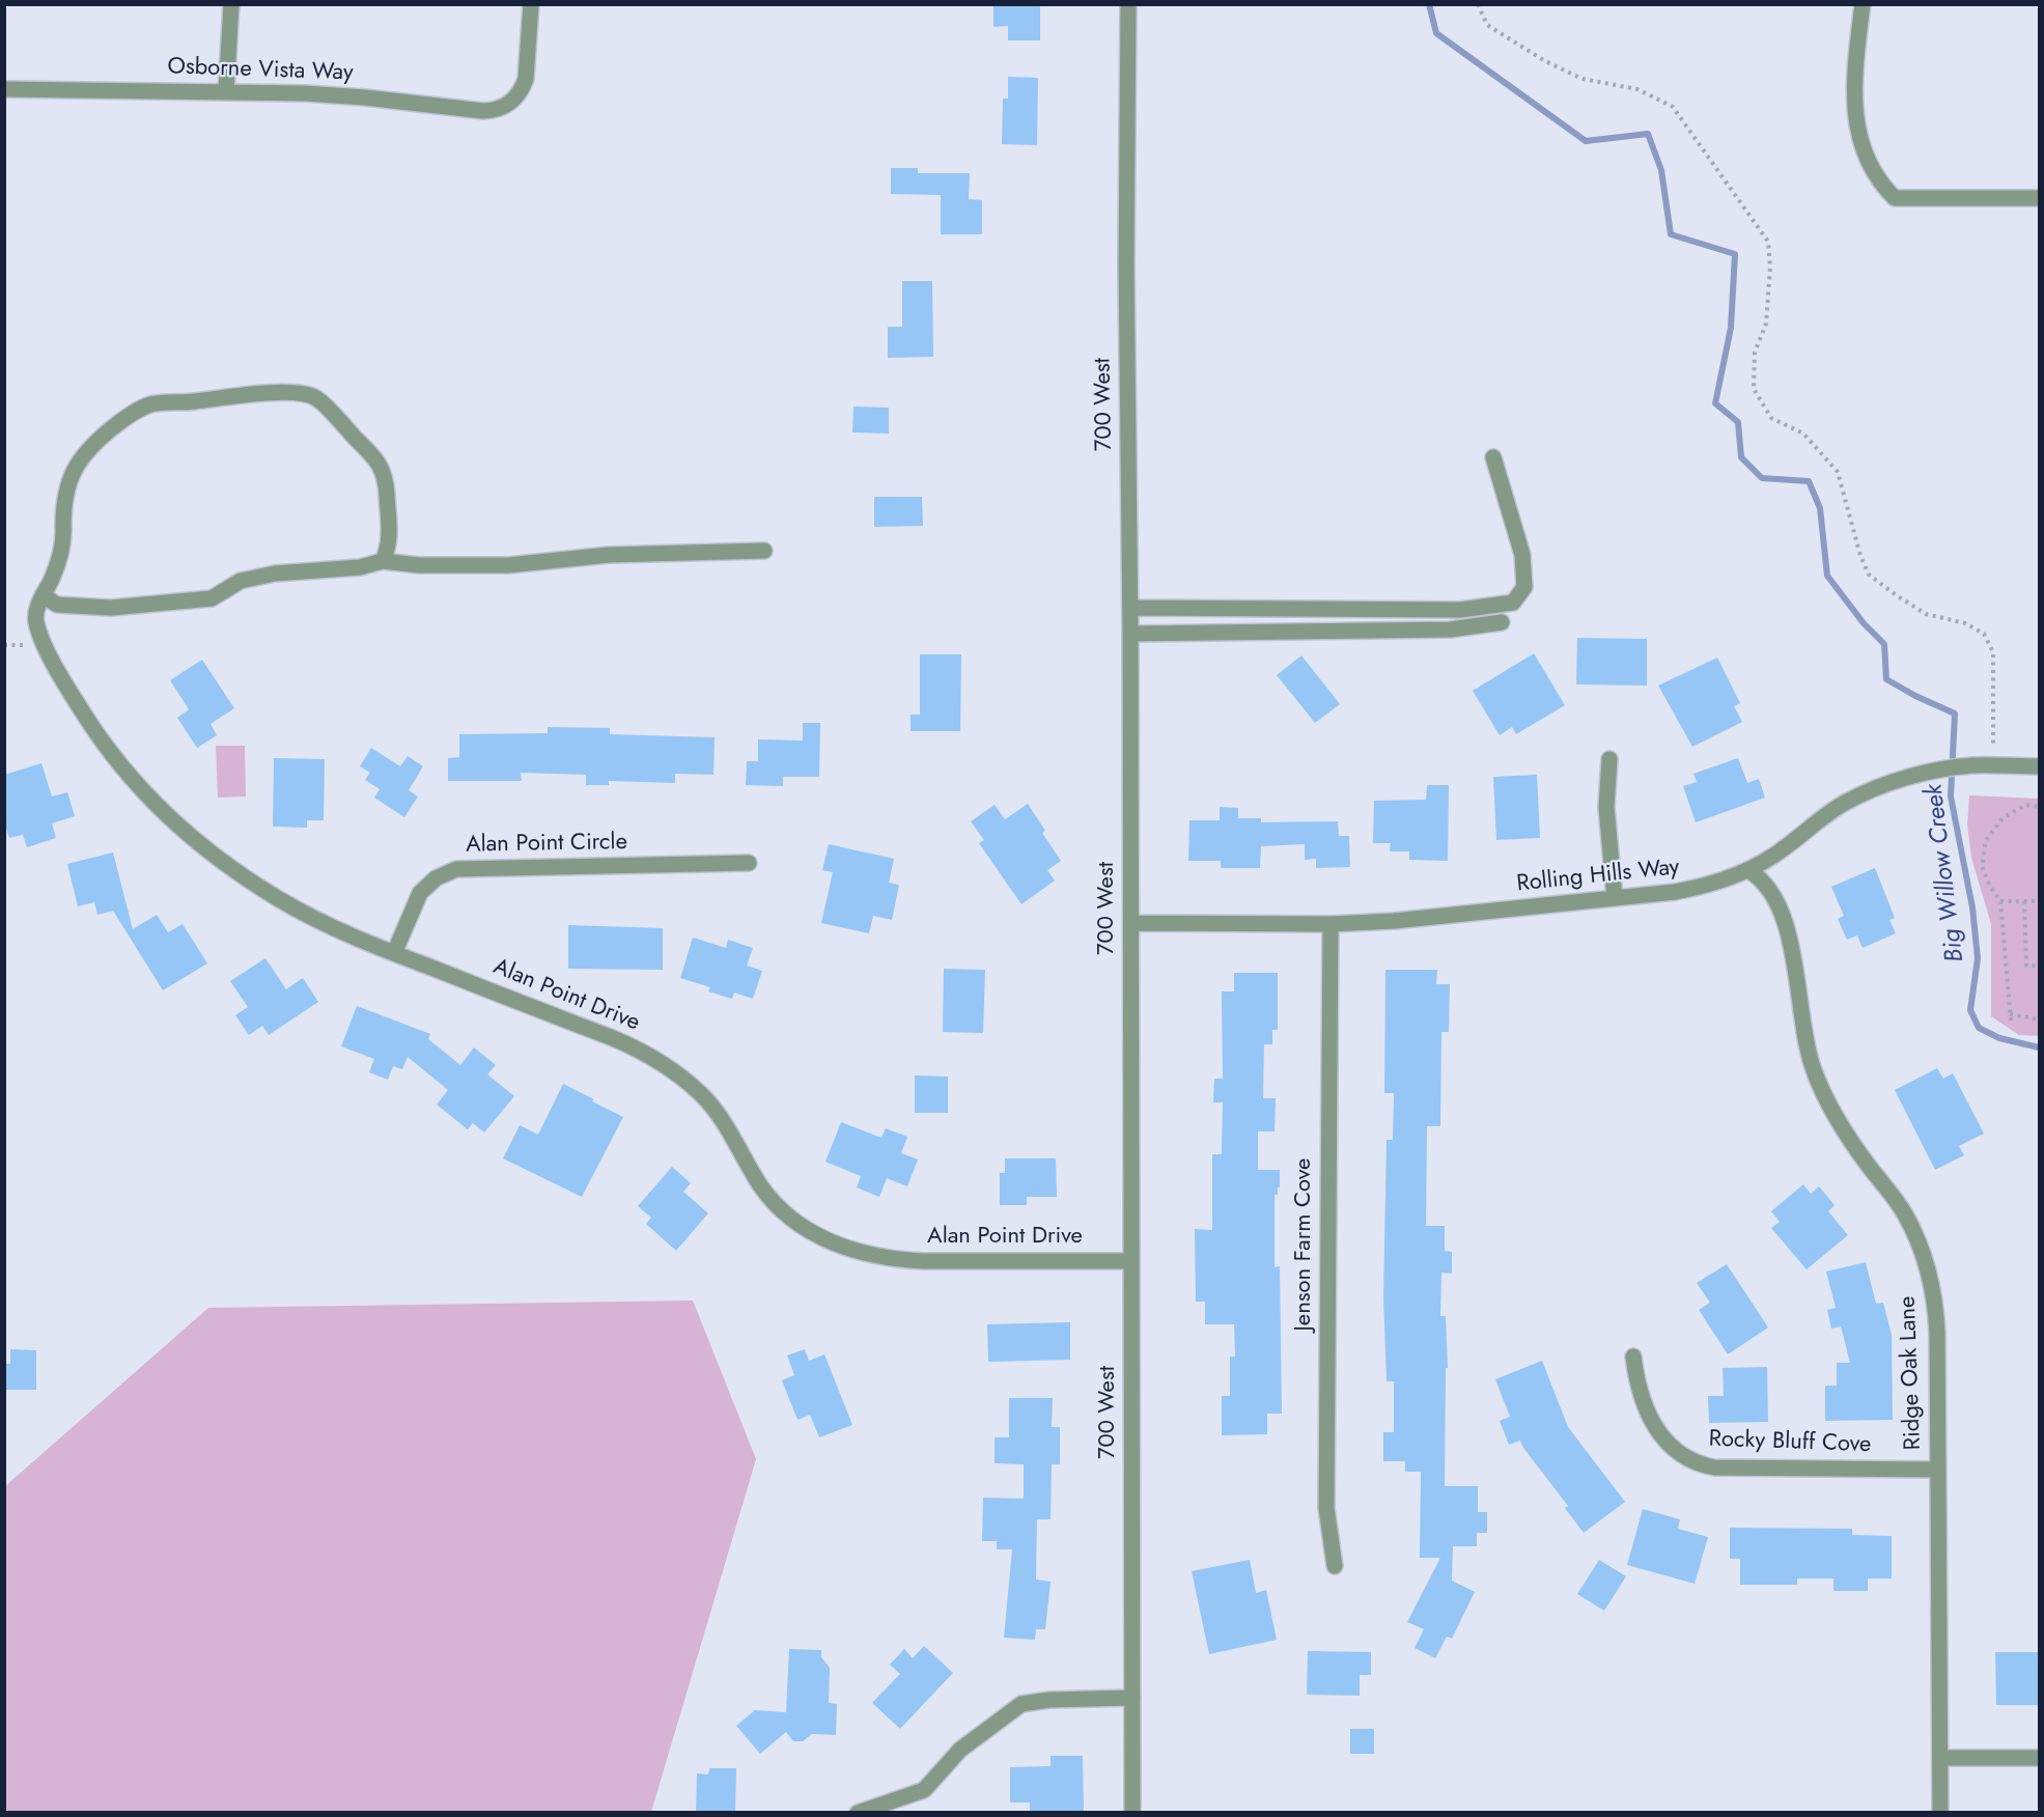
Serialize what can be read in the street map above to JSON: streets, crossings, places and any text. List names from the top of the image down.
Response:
{
  "streets": {
    "street": [
      "Osborne Vista Way",
      "700 West",
      "Alan Point Circle",
      "Rolling Hills Way",
      "Alan Point Drive",
      "Jenson Farm Cove",
      "Ridge Oak Lane",
      "Rocky Bluff Cove"
    ]
  },
  "crossings": [
    ["700 West", "Rolling Hills Way"],
    ["700 West", "Alan Point Drive"],
    ["Alan Point Circle", "Alan Point Drive"],
    ["Rolling Hills Way", "Jenson Farm Cove"],
    ["Rolling Hills Way", "Ridge Oak Lane"],
    ["Ridge Oak Lane", "Rocky Bluff Cove"]
  ],
  "water": ["Big Willow Creek"]
}
